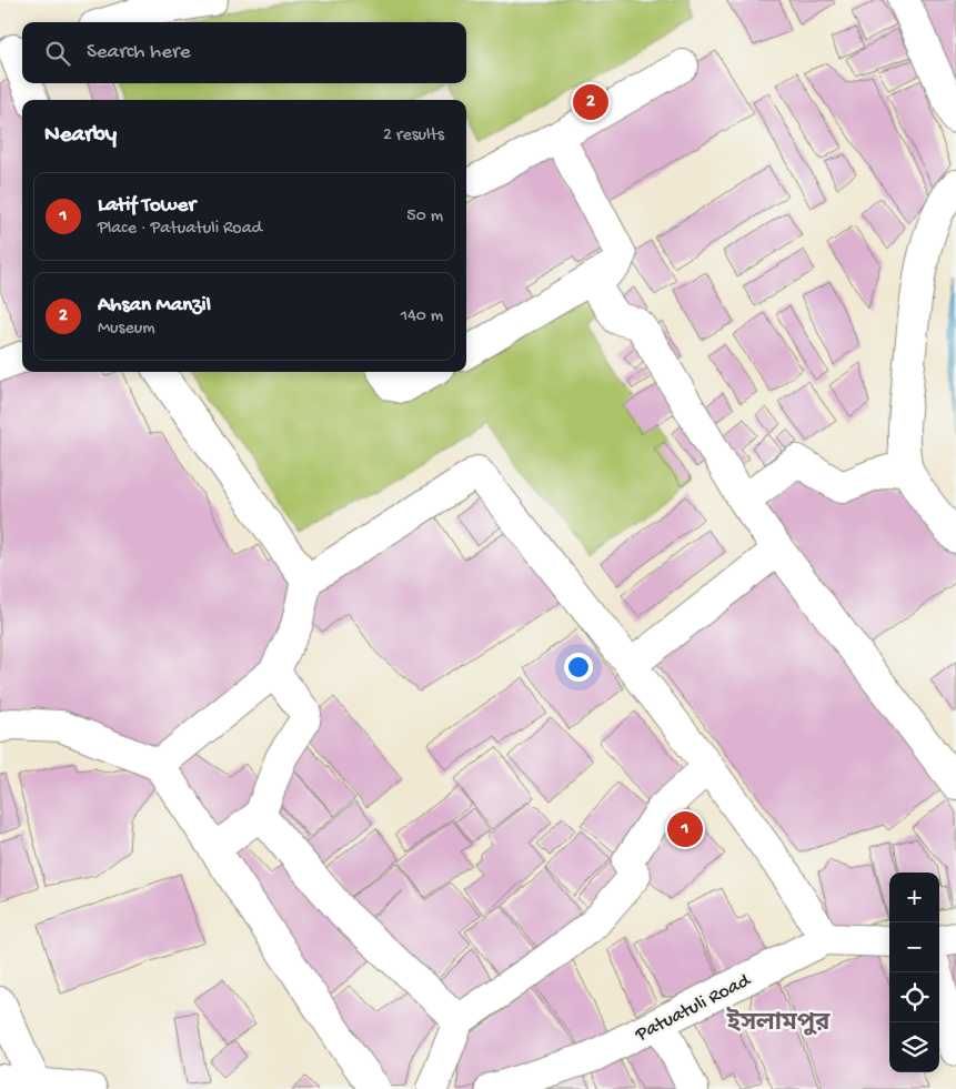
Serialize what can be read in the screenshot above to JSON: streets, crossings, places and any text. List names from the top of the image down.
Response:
{
  "streets": {
    "street": ["Patuatuli Road"]
  },
  "districts": ["ইসলামপুর"],
  "page": {
    "search": "Search here",
    "pins": ["2", "1"],
    "heading": ["Nearby", "2 results"],
    "list": [
      {
        "mark": "1",
        "name": "Latif Tower",
        "note": "Place · Patuatuli Road",
        "value": "50 m"
      },
      {
        "mark": "2",
        "name": "Ahsan Manzil",
        "note": "Museum",
        "value": "140 m"
      }
    ],
    "map_buttons": ["+", "−"]
  }
}
